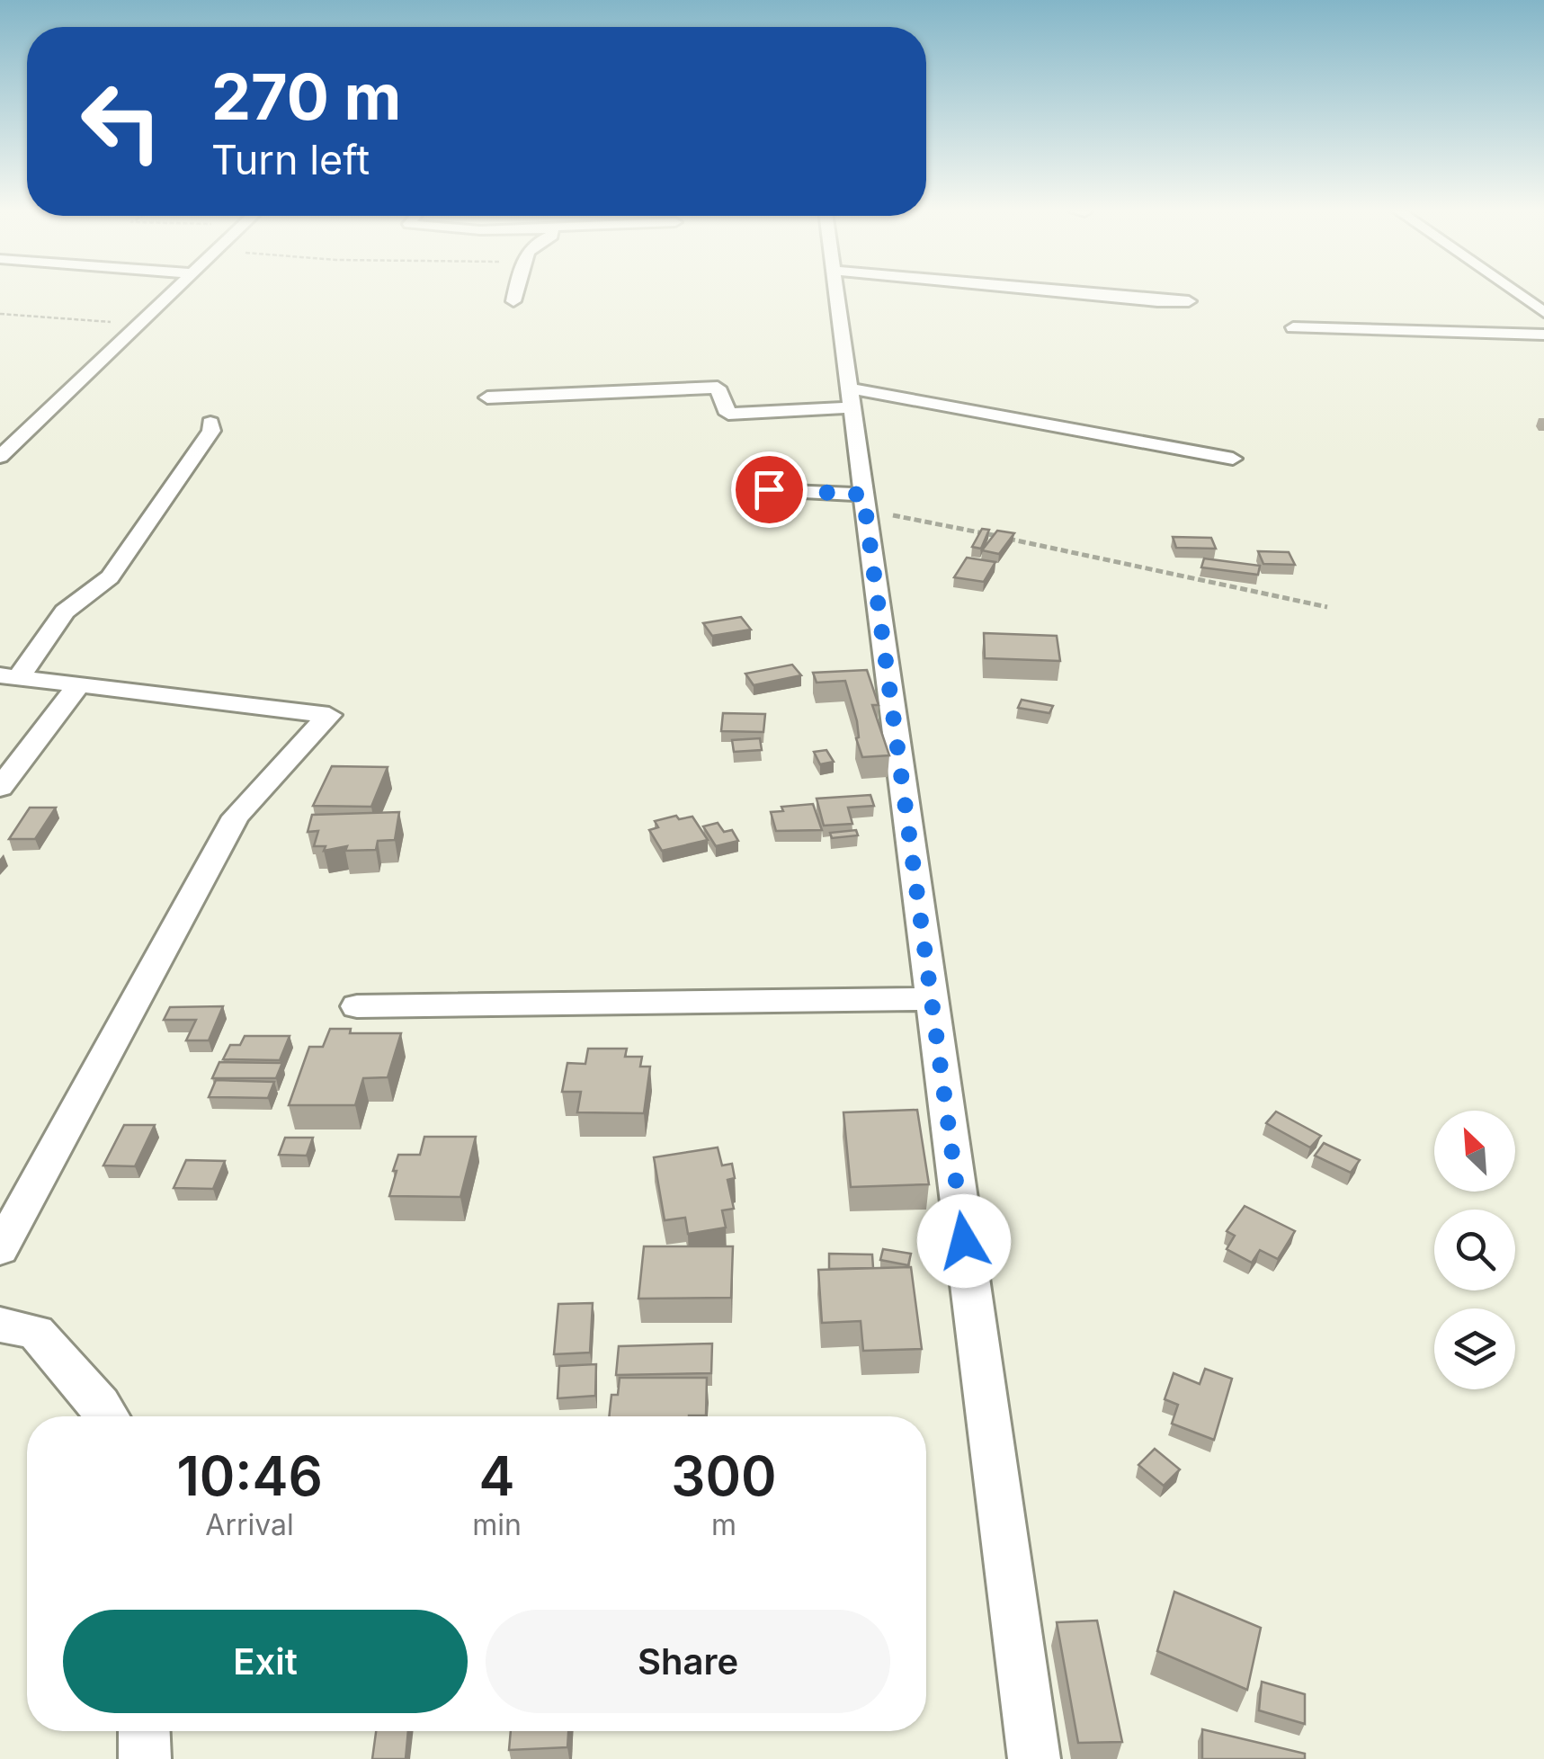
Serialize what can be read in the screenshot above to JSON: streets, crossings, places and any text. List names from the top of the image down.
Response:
{
  "north": "top left",
  "page": {
    "turn": ["270 m", "Turn left"],
    "eta": [
      "10:46",
      "Arrival",
      "4",
      "min",
      "300",
      "m"
    ],
    "buttons": ["Exit", "Share"]
  }
}
